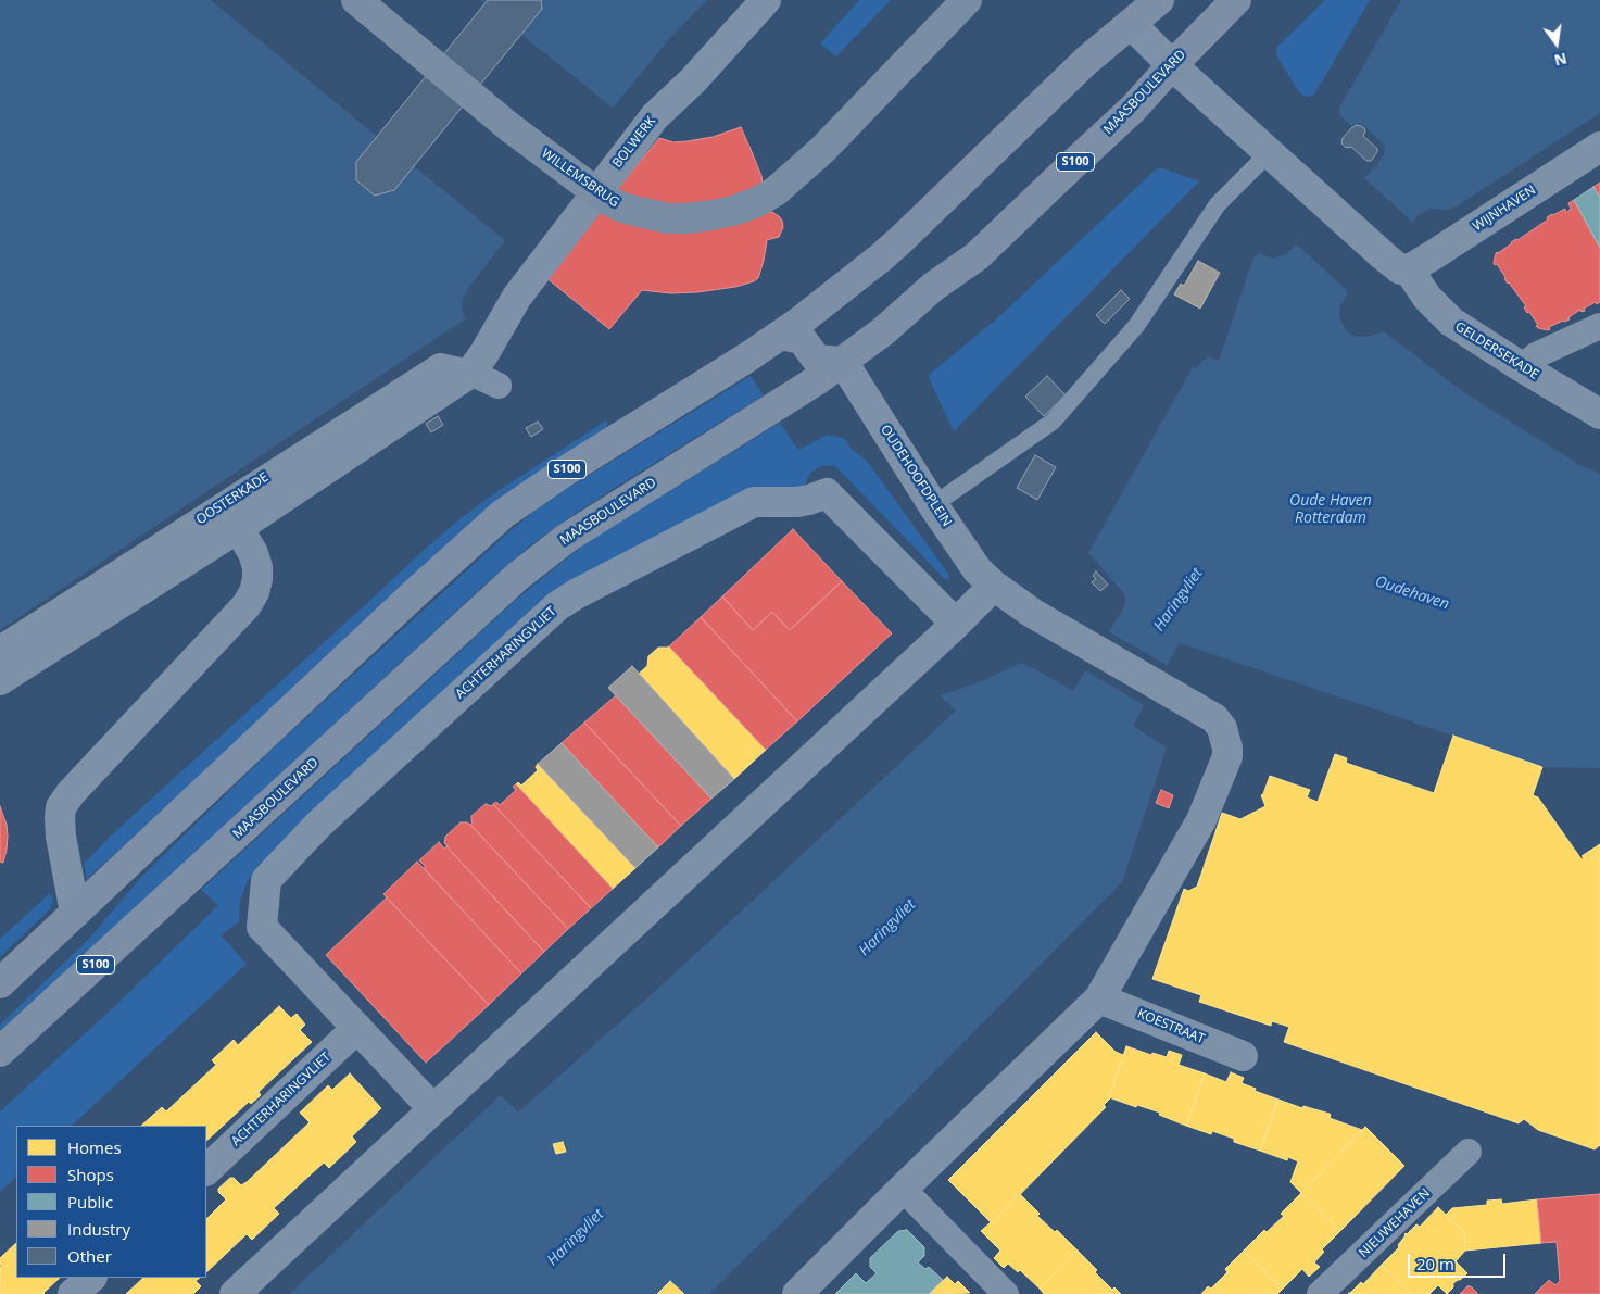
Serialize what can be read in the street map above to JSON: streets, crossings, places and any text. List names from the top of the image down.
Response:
{
  "streets": {
    "main road": ["MAASBOULEVARD", "S100", "WILLEMSBRUG"],
    "street": [
      "BOLWERK",
      "WIJNHAVEN",
      "GELDERSEKADE",
      "OUDEHOOFDPLEIN",
      "OOSTERKADE",
      "ACHTERHARINGVLIET",
      "KOESTRAAT",
      "NIEUWEHAVEN"
    ]
  },
  "crossings": [
    ["MAASBOULEVARD", "OUDEHOOFDPLEIN"],
    ["BOLWERK", "OOSTERKADE"],
    ["S100", "OOSTERKADE"],
    ["WIJNHAVEN", "GELDERSEKADE"]
  ],
  "water": ["Oude Haven Rotterdam", "Oudehaven", "Haringvliet"],
  "legend": [
    "Homes",
    "Shops",
    "Public",
    "Industry",
    "Other"
  ],
  "scale_bar": "20 m",
  "north": "bottom"
}
